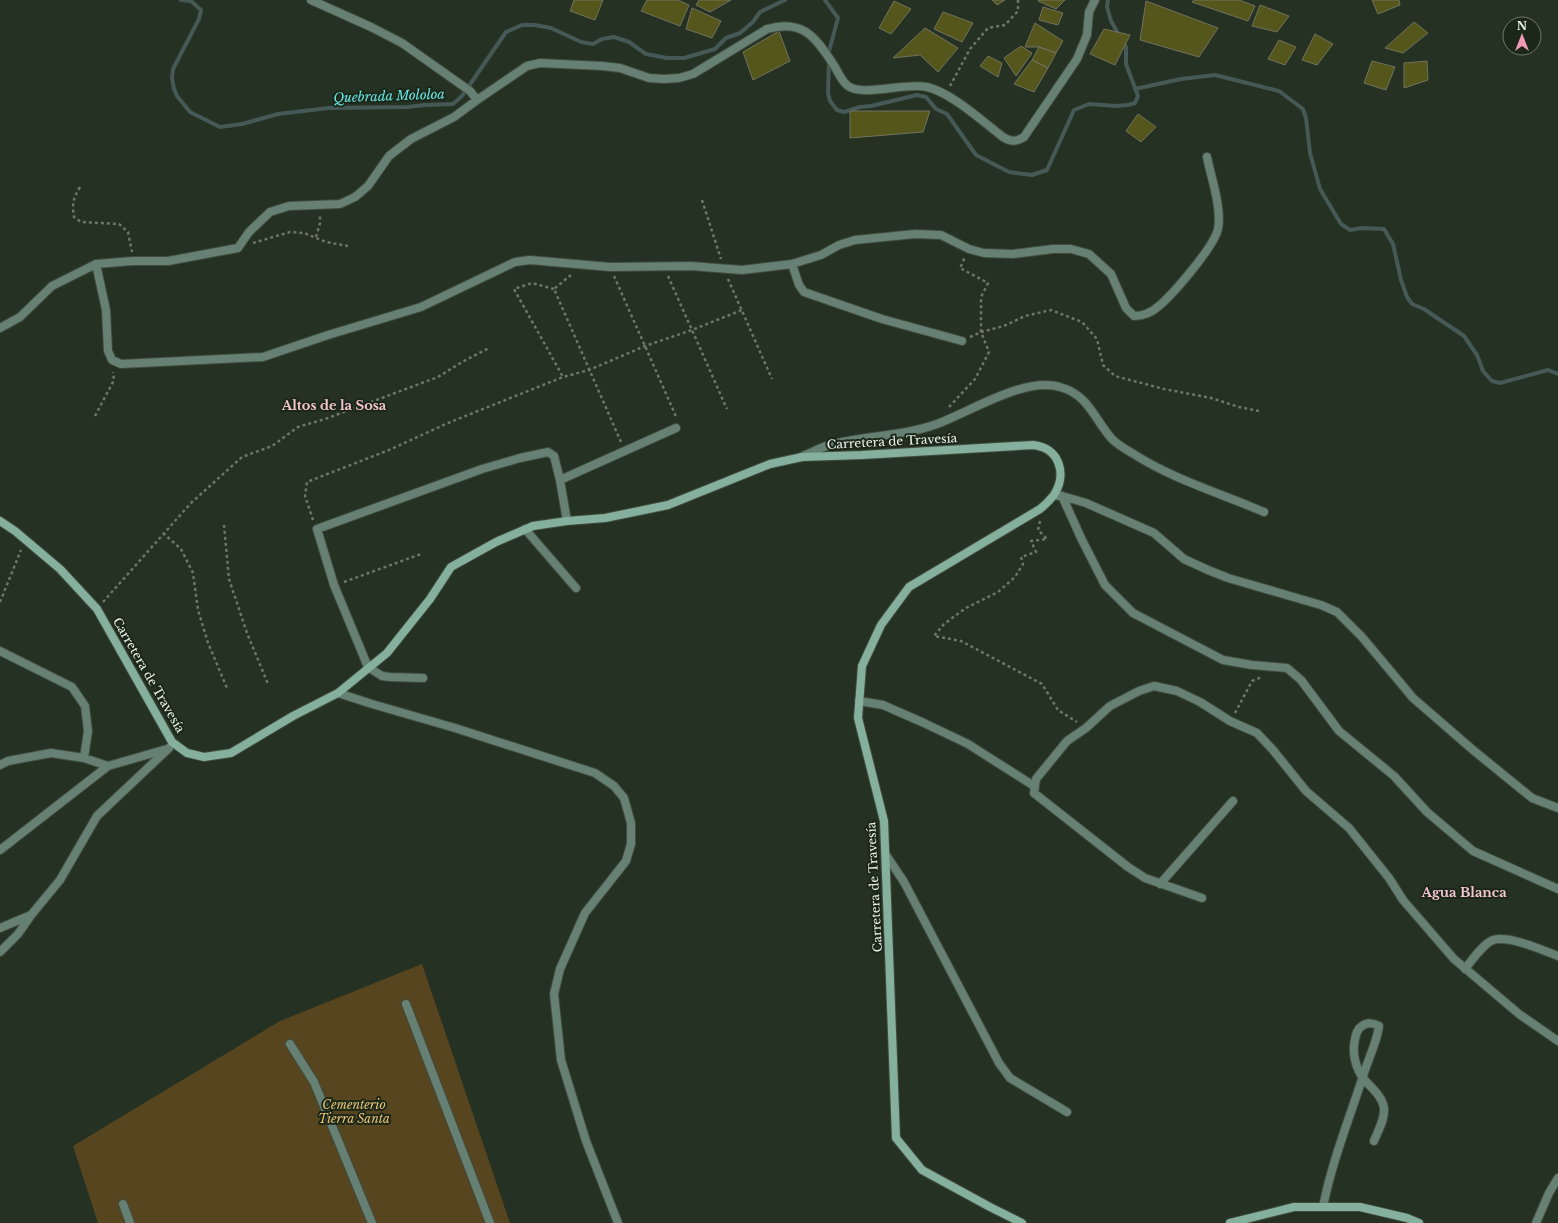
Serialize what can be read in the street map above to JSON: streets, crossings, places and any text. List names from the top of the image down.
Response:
{
  "streets": {
    "street": ["Carretera de Travesía"]
  },
  "districts": ["Altos de la Sosa", "Agua Blanca"],
  "water": ["Quebrada Mololoa"],
  "parks": ["Cementerio Tierra Santa"],
  "north": "top"
}
